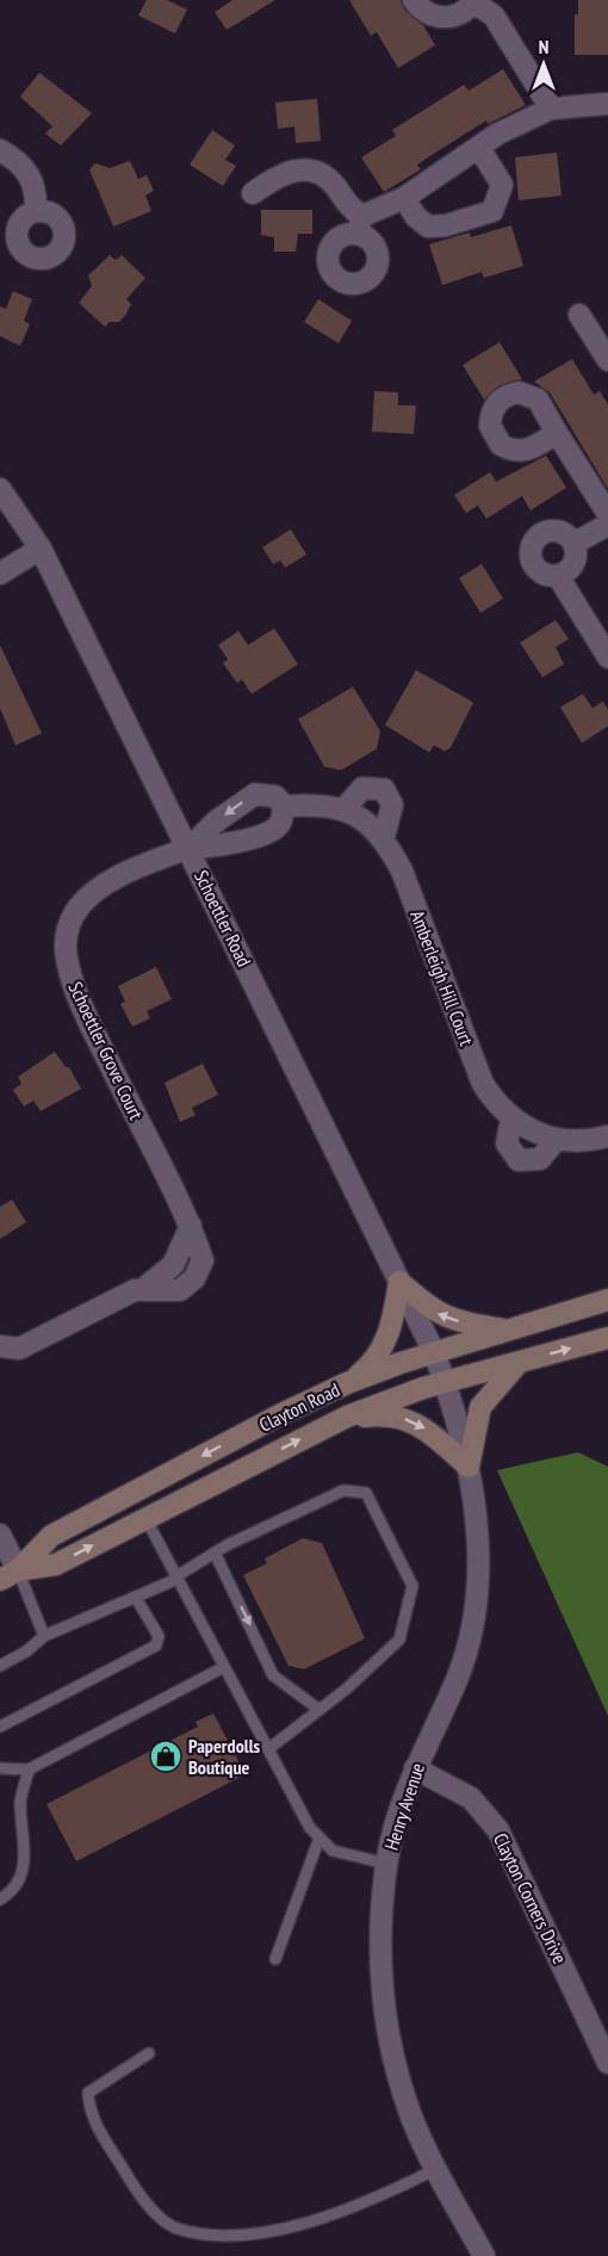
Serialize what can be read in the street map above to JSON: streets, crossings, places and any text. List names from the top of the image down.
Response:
{
  "streets": {
    "main road": ["Clayton Road"],
    "street": [
      "Schoettler Road",
      "Amberleigh Hill Court",
      "Schoettler Grove Court",
      "Henry Avenue",
      "Clayton Corners Drive"
    ]
  },
  "crossings": [
    ["Schoettler Road", "Amberleigh Hill Court"],
    ["Schoettler Road", "Schoettler Grove Court"],
    ["Schoettler Road", "Clayton Road"],
    ["Schoettler Road", "Henry Avenue"],
    ["Amberleigh Hill Court", "Schoettler Grove Court"],
    ["Clayton Road", "Henry Avenue"],
    ["Henry Avenue", "Clayton Corners Drive"]
  ],
  "places": {
    "shop": ["Paperdolls Boutique"]
  },
  "north": "top"
}
